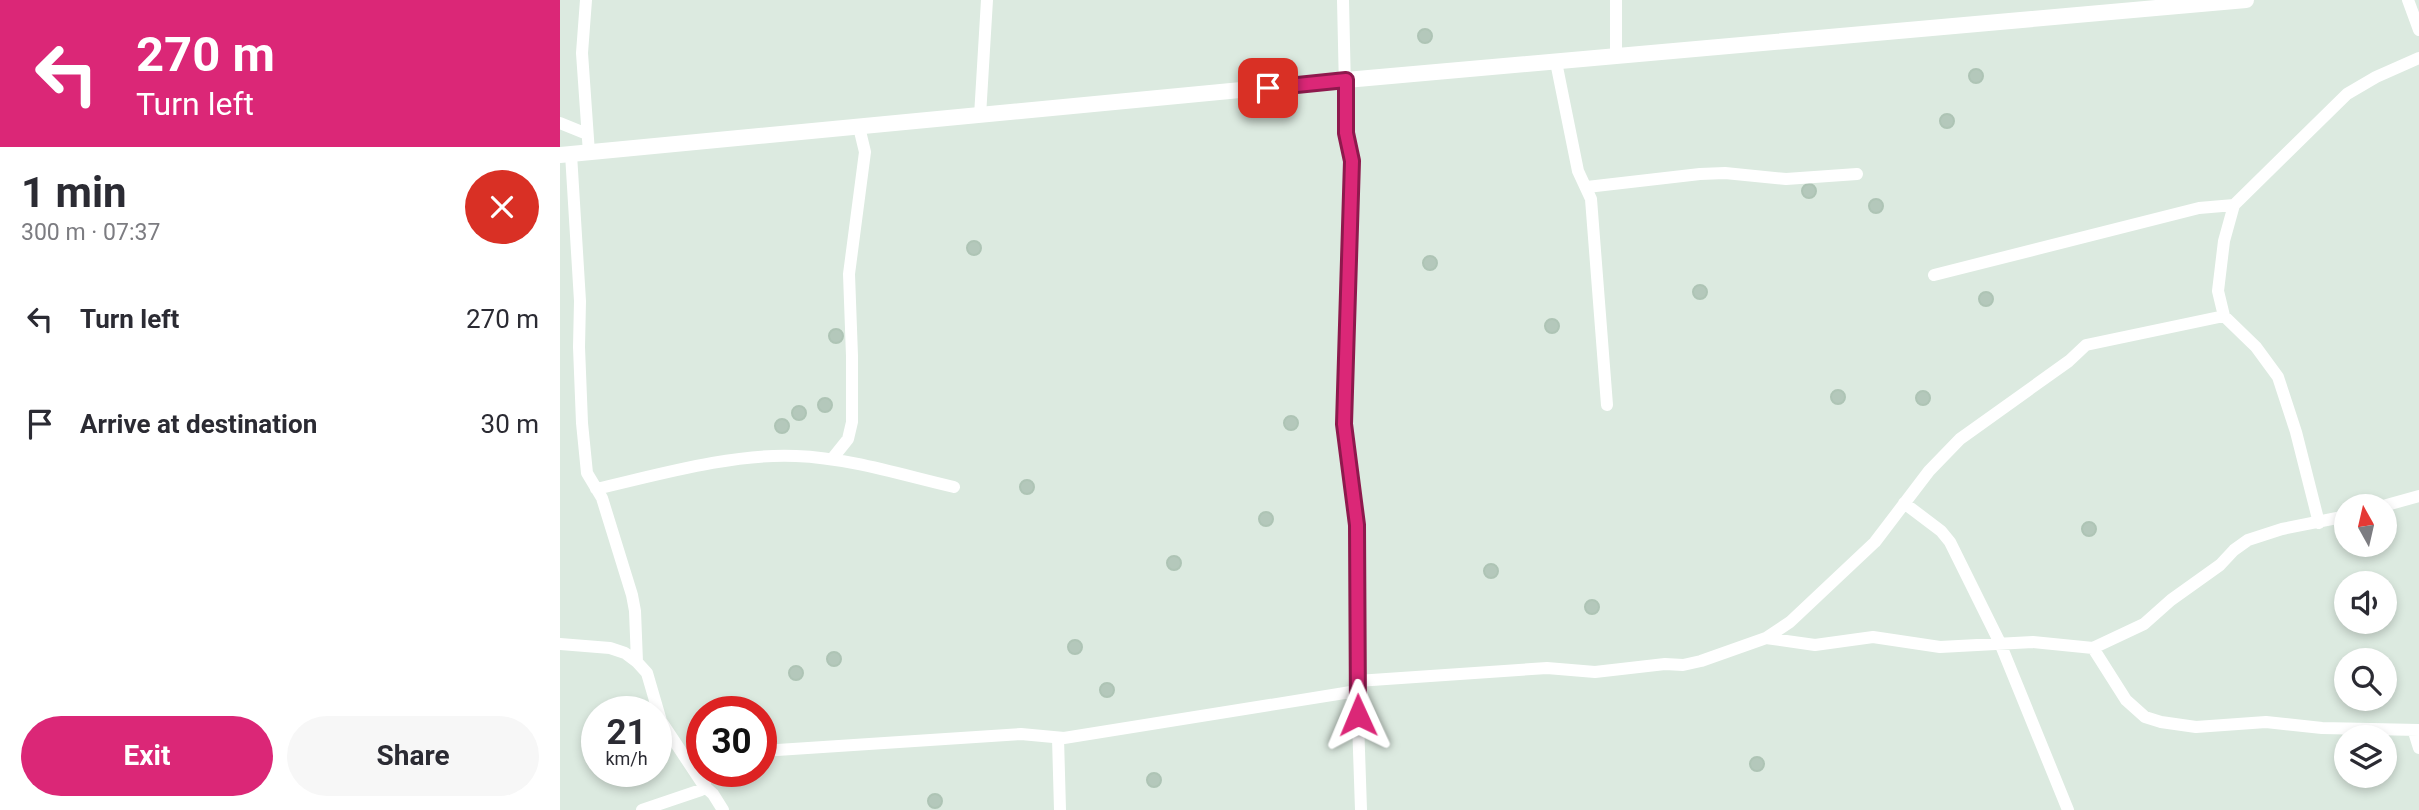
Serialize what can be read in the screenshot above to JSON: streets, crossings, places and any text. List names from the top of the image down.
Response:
{
  "north": "top",
  "page": {
    "turn": ["270 m", "Turn left"],
    "heading": ["1 min", "300 m · 07:37"],
    "list": [
      {
        "name": "Turn left",
        "value": "270 m"
      },
      {
        "name": "Arrive at destination",
        "value": "30 m"
      }
    ],
    "speed": "21 km/h",
    "limit": "30",
    "buttons": ["Exit", "Share"]
  }
}
